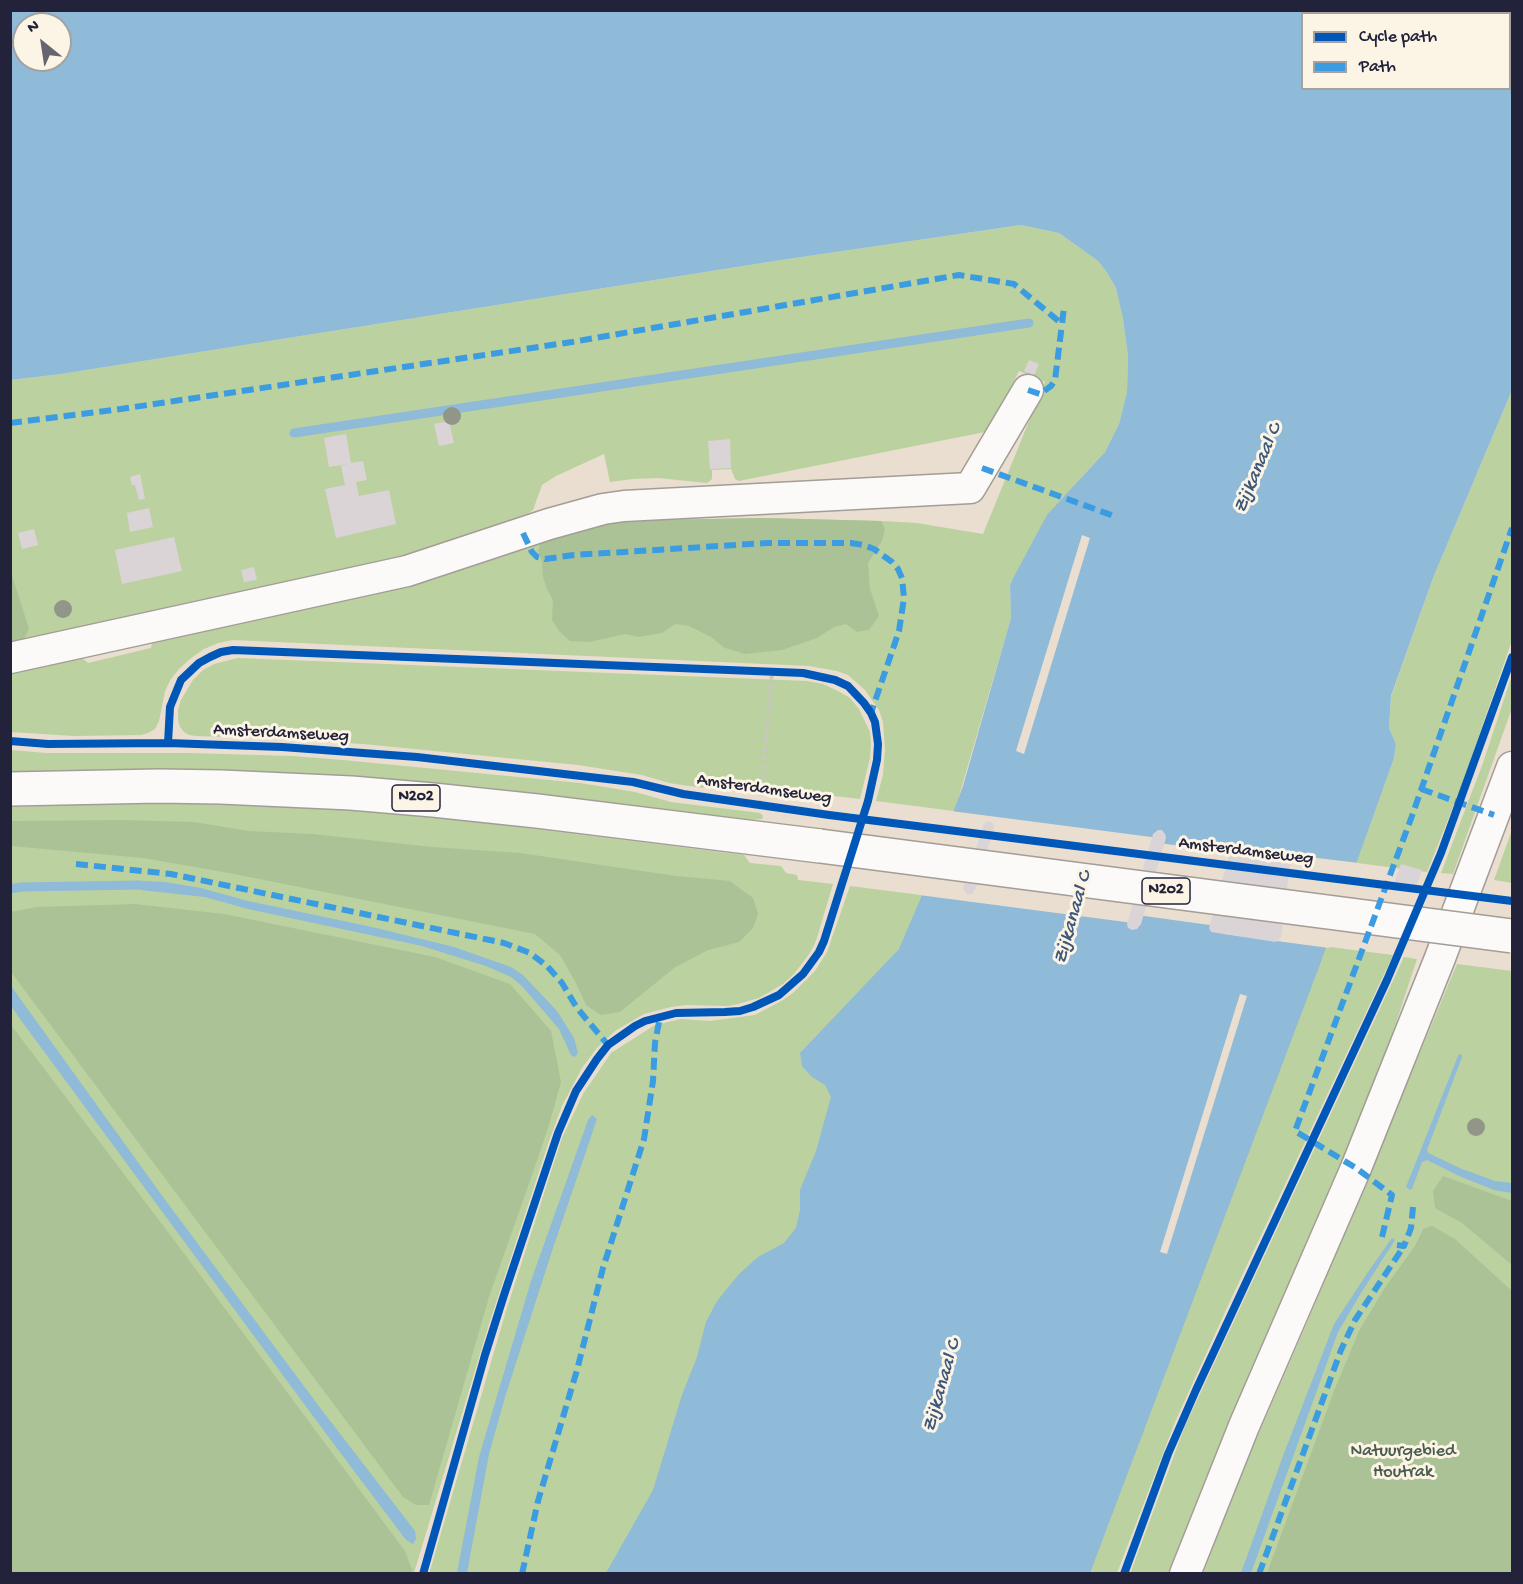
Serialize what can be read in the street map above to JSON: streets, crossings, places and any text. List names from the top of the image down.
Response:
{
  "streets": {
    "main road": ["N202"],
    "cycle path": ["Amsterdamseweg"]
  },
  "water": ["Zijkanaal C"],
  "parks": ["Natuurgebied Houtrak"],
  "legend": ["Cycle path", "Path"],
  "north": "top left"
}
